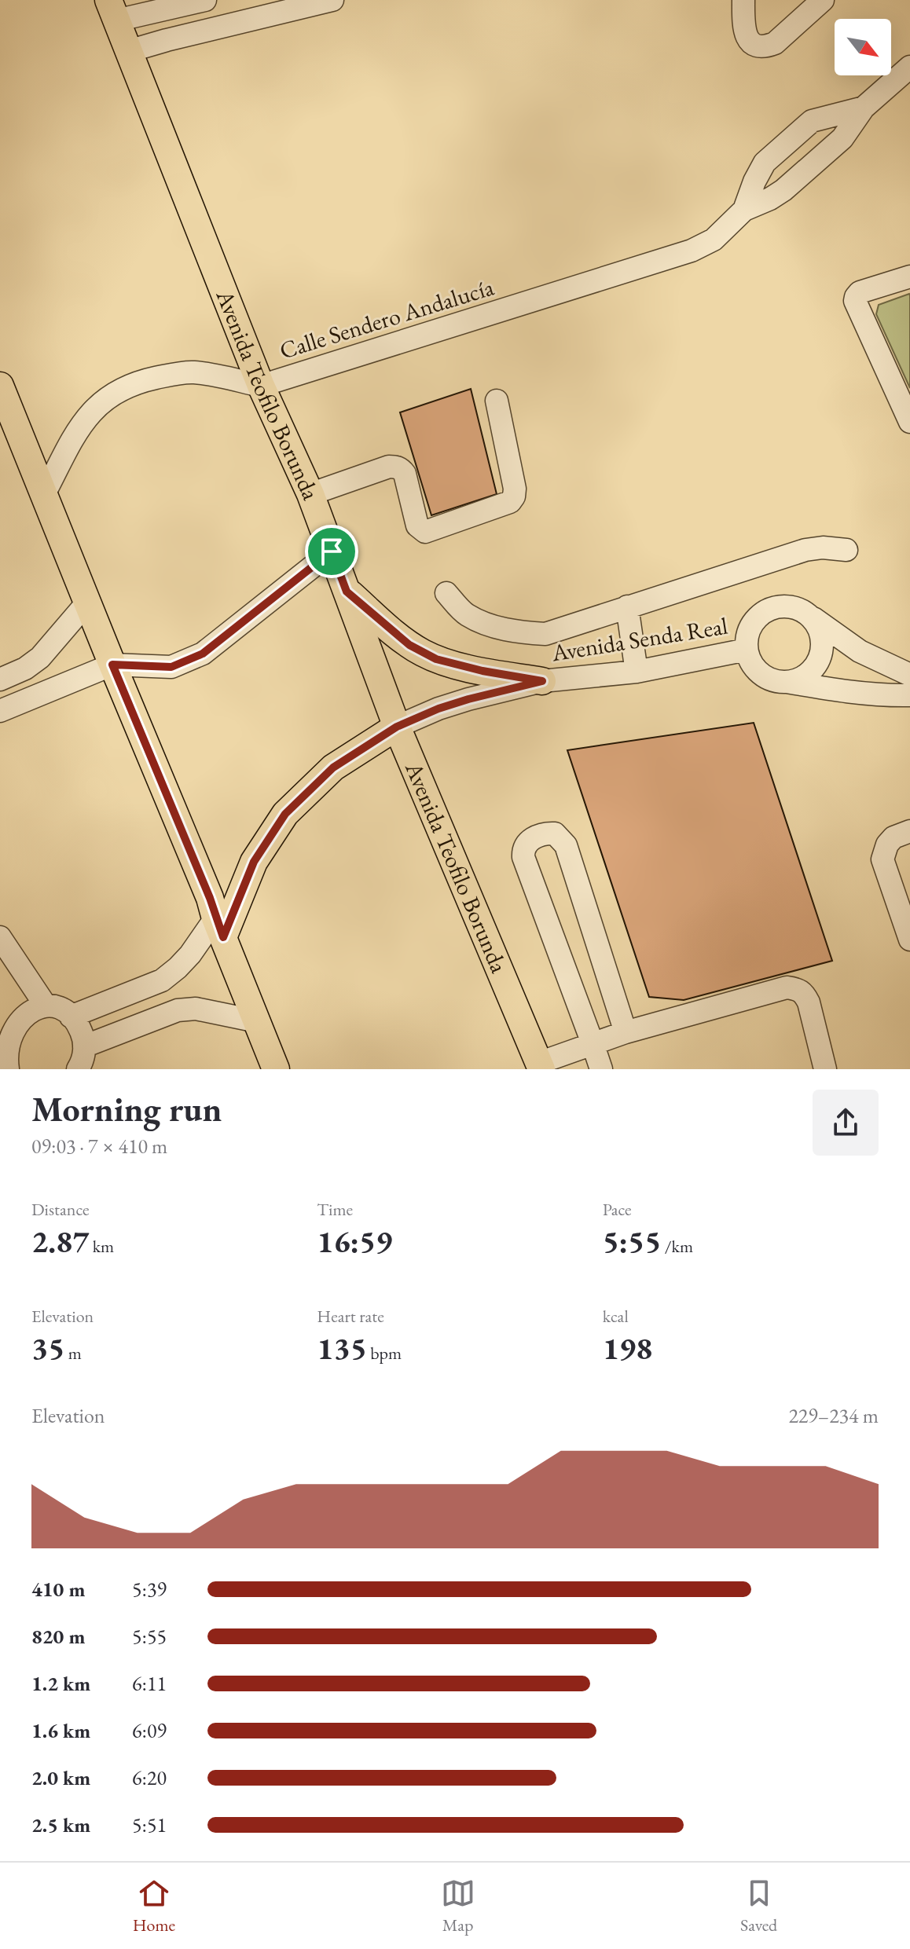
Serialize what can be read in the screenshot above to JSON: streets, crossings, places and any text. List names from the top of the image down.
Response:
{
  "streets": {
    "main road": ["Avenida Teofilo Borunda"],
    "street": ["Calle Sendero Andalucía", "Avenida Senda Real"]
  },
  "crossings": [
    ["Calle Sendero Andalucía", "Avenida Teofilo Borunda"],
    ["Avenida Teofilo Borunda", "Avenida Senda Real"]
  ],
  "north": "bottom right",
  "page": {
    "heading": ["Morning run", "09:03 · 7 × 410 m"],
    "stats": [
      ["Distance", "2.87 km"],
      ["Time", "16:59"],
      ["Pace", "5:55 /km"],
      ["Elevation", "35 m"],
      ["Heart rate", "135 bpm"],
      ["kcal", "198"]
    ],
    "chart": ["Elevation", "229–234 m"],
    "list": [
      {
        "name": "410 m",
        "note": "5:39"
      },
      {
        "name": "820 m",
        "note": "5:55"
      },
      {
        "name": "1.2 km",
        "note": "6:11"
      },
      {
        "name": "1.6 km",
        "note": "6:09"
      },
      {
        "name": "2.0 km",
        "note": "6:20"
      },
      {
        "name": "2.5 km",
        "note": "5:51"
      }
    ],
    "tabs": ["Home", "Map", "Saved"]
  }
}
